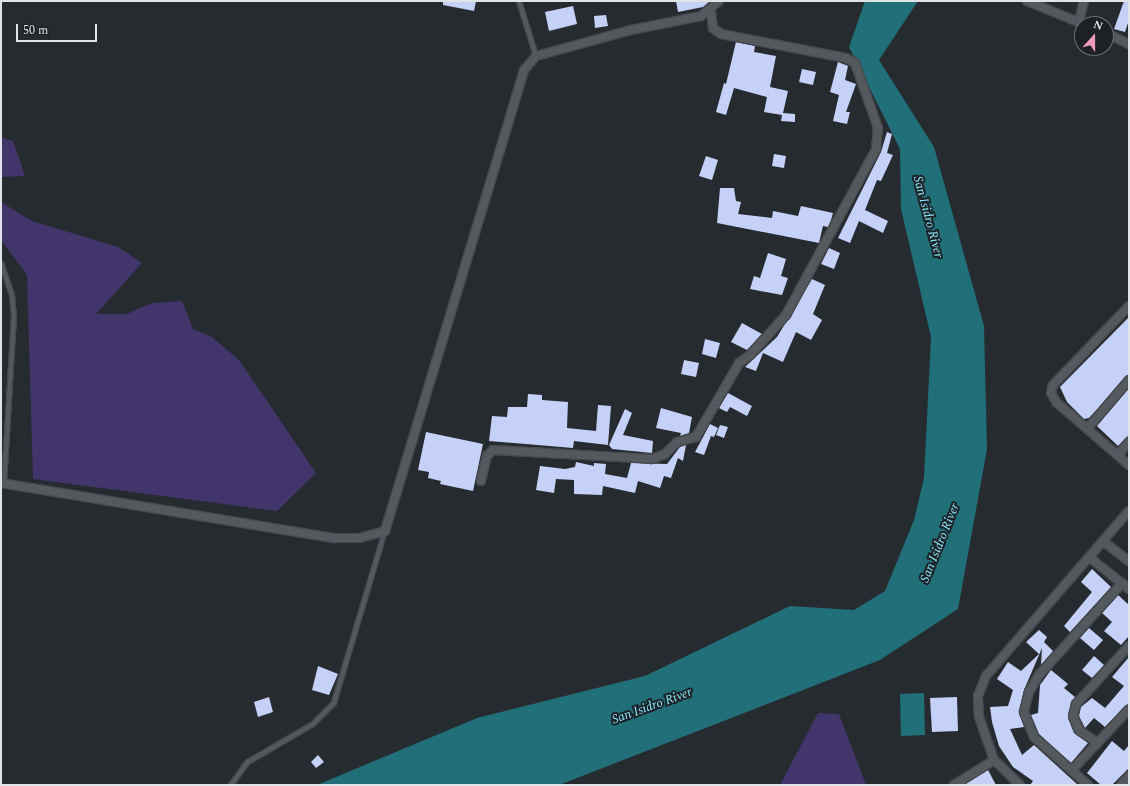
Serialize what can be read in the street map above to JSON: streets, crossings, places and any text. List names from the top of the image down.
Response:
{
  "water": ["San Isidro River"],
  "scale_bar": "50 m",
  "north": "top"
}
